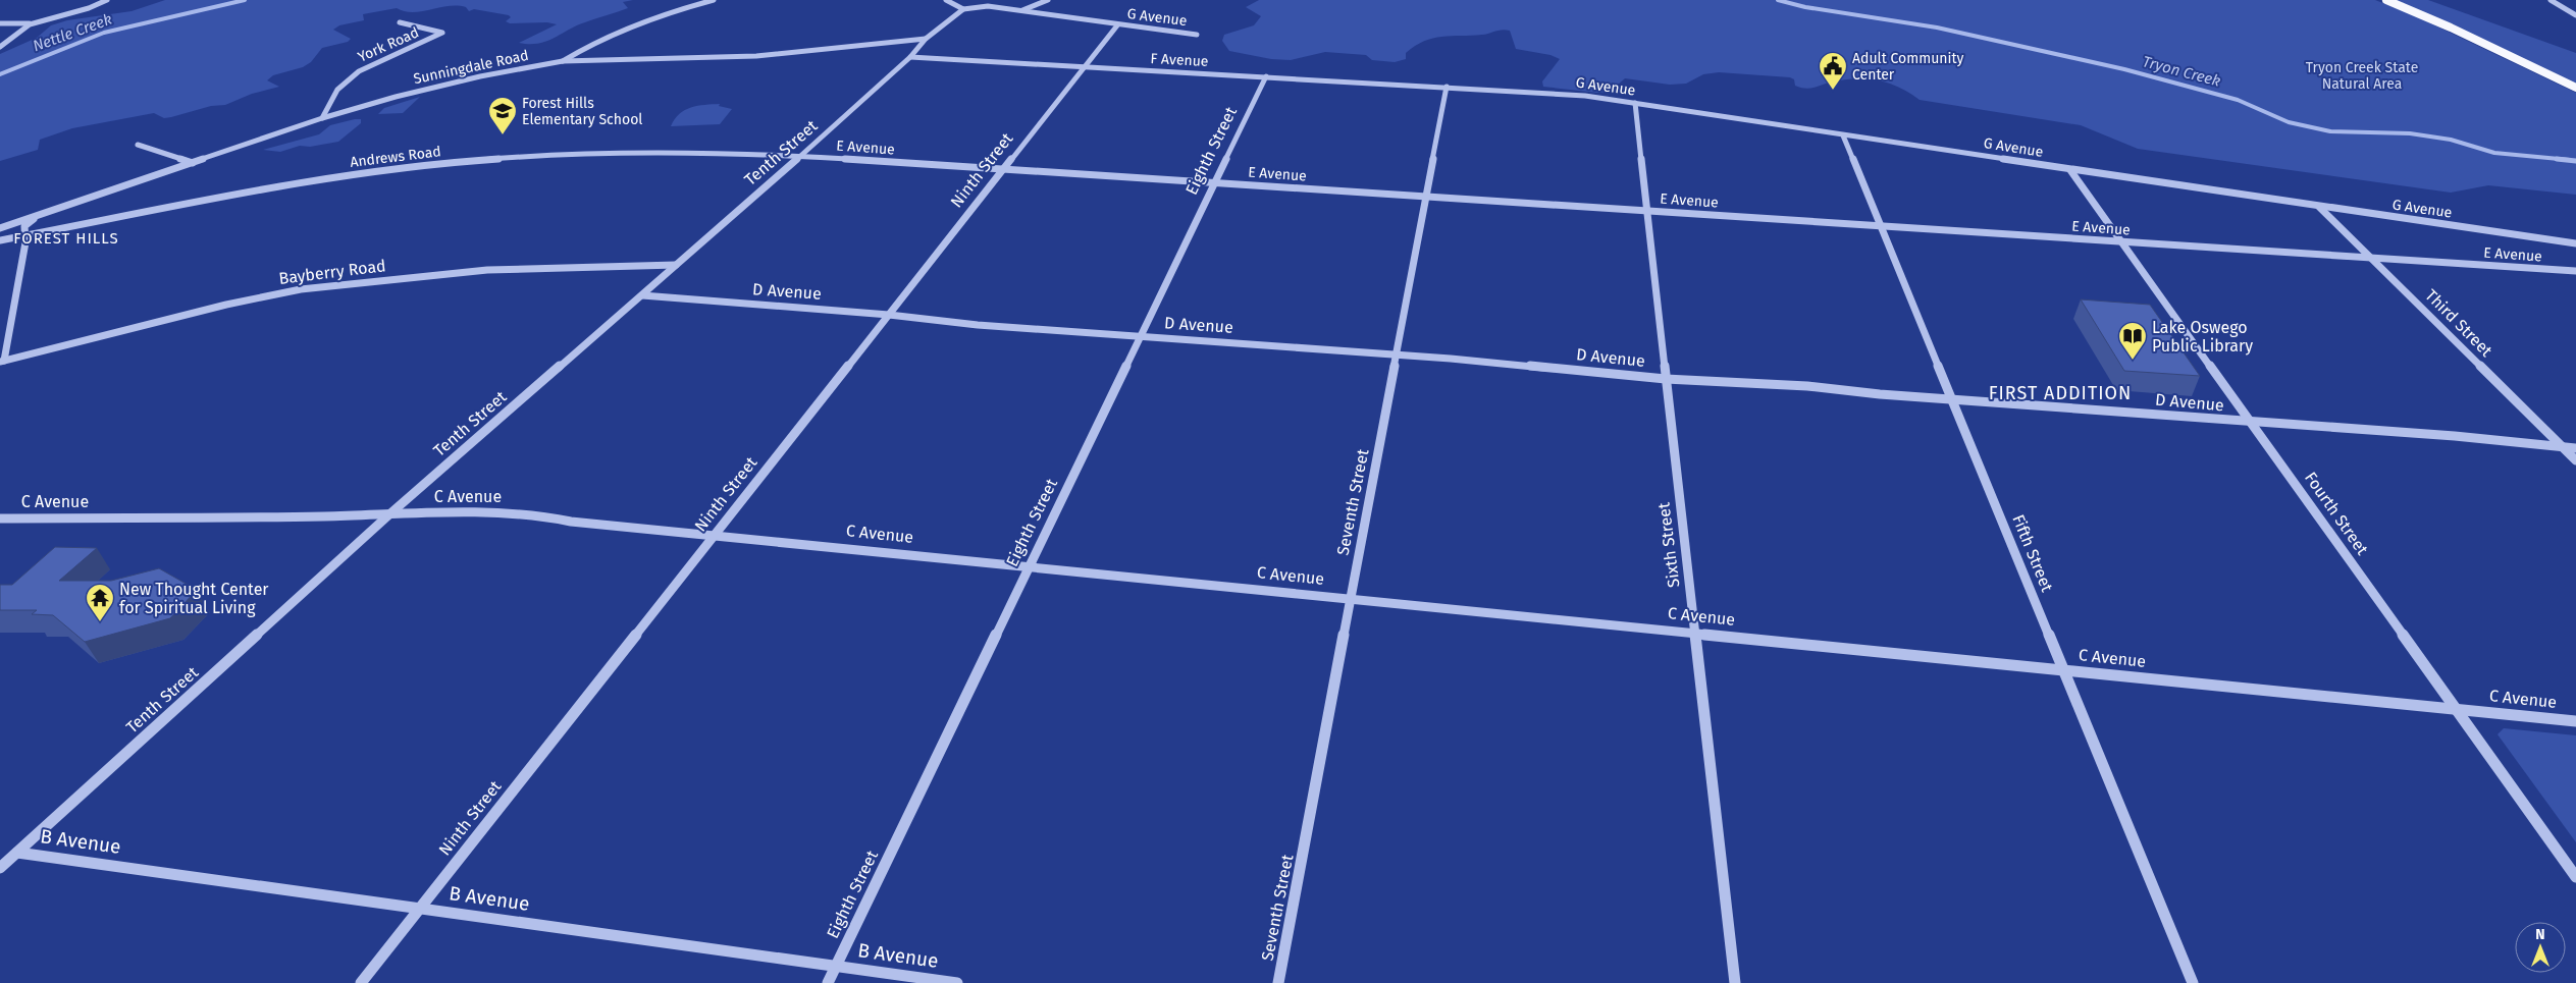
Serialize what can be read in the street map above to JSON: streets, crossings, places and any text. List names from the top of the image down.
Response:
{
  "streets": {
    "street": [
      "G Avenue",
      "York Road",
      "F Avenue",
      "Sunningdale Road",
      "E Avenue",
      "Eighth Street",
      "Tenth Street",
      "Andrews Road",
      "Ninth Street",
      "Bayberry Road",
      "D Avenue",
      "Third Street",
      "C Avenue",
      "Seventh Street",
      "Fourth Street",
      "Sixth Street",
      "Fifth Street",
      "B Avenue"
    ]
  },
  "crossings": [
    ["G Avenue", "F Avenue"],
    ["G Avenue", "Tenth Street"],
    ["G Avenue", "Ninth Street"],
    ["G Avenue", "Third Street"],
    ["G Avenue", "Seventh Street"],
    ["G Avenue", "Fourth Street"],
    ["G Avenue", "Sixth Street"],
    ["G Avenue", "Fifth Street"],
    ["York Road", "Sunningdale Road"],
    ["F Avenue", "Eighth Street"],
    ["F Avenue", "Tenth Street"],
    ["F Avenue", "Ninth Street"],
    ["F Avenue", "Seventh Street"],
    ["Sunningdale Road", "Tenth Street"],
    ["E Avenue", "Eighth Street"],
    ["E Avenue", "Tenth Street"],
    ["E Avenue", "Andrews Road"],
    ["E Avenue", "Ninth Street"],
    ["E Avenue", "Third Street"],
    ["E Avenue", "Seventh Street"],
    ["E Avenue", "Fourth Street"],
    ["E Avenue", "Sixth Street"],
    ["E Avenue", "Fifth Street"],
    ["Eighth Street", "D Avenue"],
    ["Eighth Street", "C Avenue"],
    ["Eighth Street", "B Avenue"],
    ["Tenth Street", "Andrews Road"],
    ["Tenth Street", "Bayberry Road"],
    ["Tenth Street", "D Avenue"],
    ["Tenth Street", "C Avenue"],
    ["Tenth Street", "B Avenue"],
    ["Ninth Street", "D Avenue"],
    ["Ninth Street", "C Avenue"],
    ["Ninth Street", "B Avenue"],
    ["D Avenue", "Third Street"],
    ["D Avenue", "Seventh Street"],
    ["D Avenue", "Fourth Street"],
    ["D Avenue", "Sixth Street"],
    ["D Avenue", "Fifth Street"],
    ["C Avenue", "Seventh Street"],
    ["C Avenue", "Fourth Street"],
    ["C Avenue", "Sixth Street"],
    ["C Avenue", "Fifth Street"]
  ],
  "districts": ["FOREST HILLS", "FIRST ADDITION"],
  "water": ["Nettle Creek", "Tryon Creek"],
  "parks": ["Tryon Creek State Natural Area"],
  "places": {
    "public building": ["Adult Community Center"],
    "school or university": ["Forest Hills Elementary School"],
    "library": ["Lake Oswego Public Library"],
    "temple": ["New Thought Center for Spiritual Living"]
  },
  "north": "top"
}
